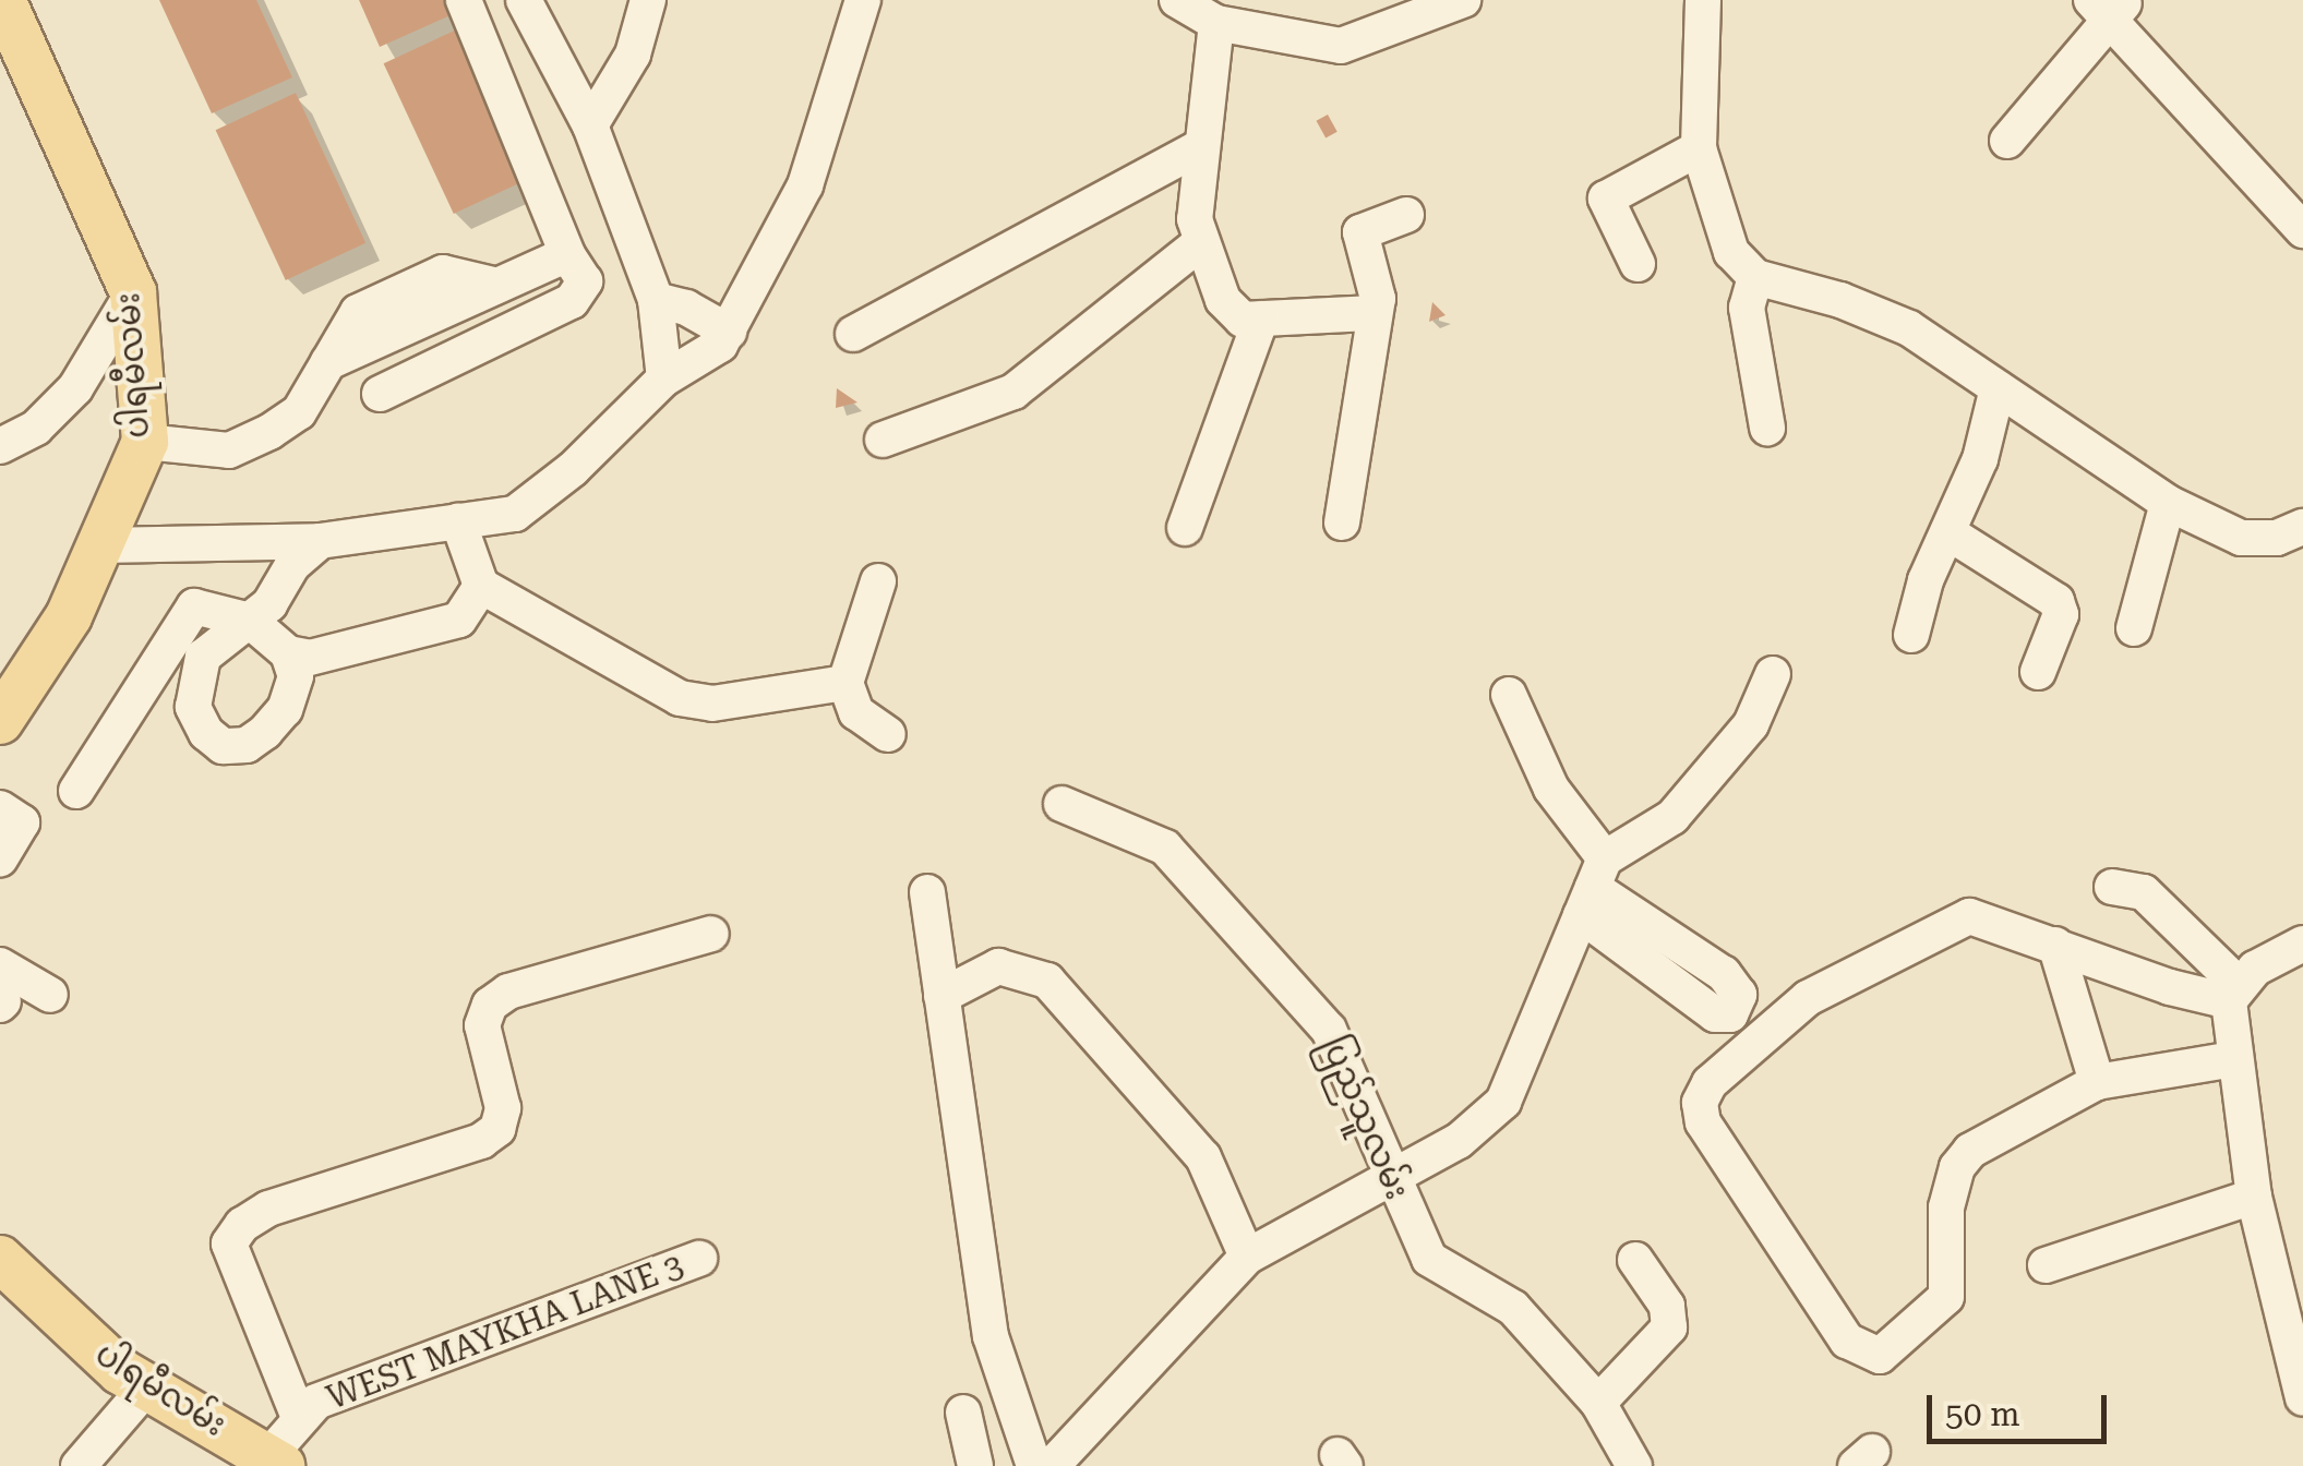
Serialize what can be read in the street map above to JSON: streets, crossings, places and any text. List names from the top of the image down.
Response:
{
  "streets": {
    "main road": ["ပါရမီလမ်း"],
    "street": ["ပြည်သူလမ်း", "WEST MAYKHA LANE 3"]
  },
  "crossings": [
    ["ပါရမီလမ်း", "WEST MAYKHA LANE 3"]
  ],
  "scale_bar": "50 m"
}
